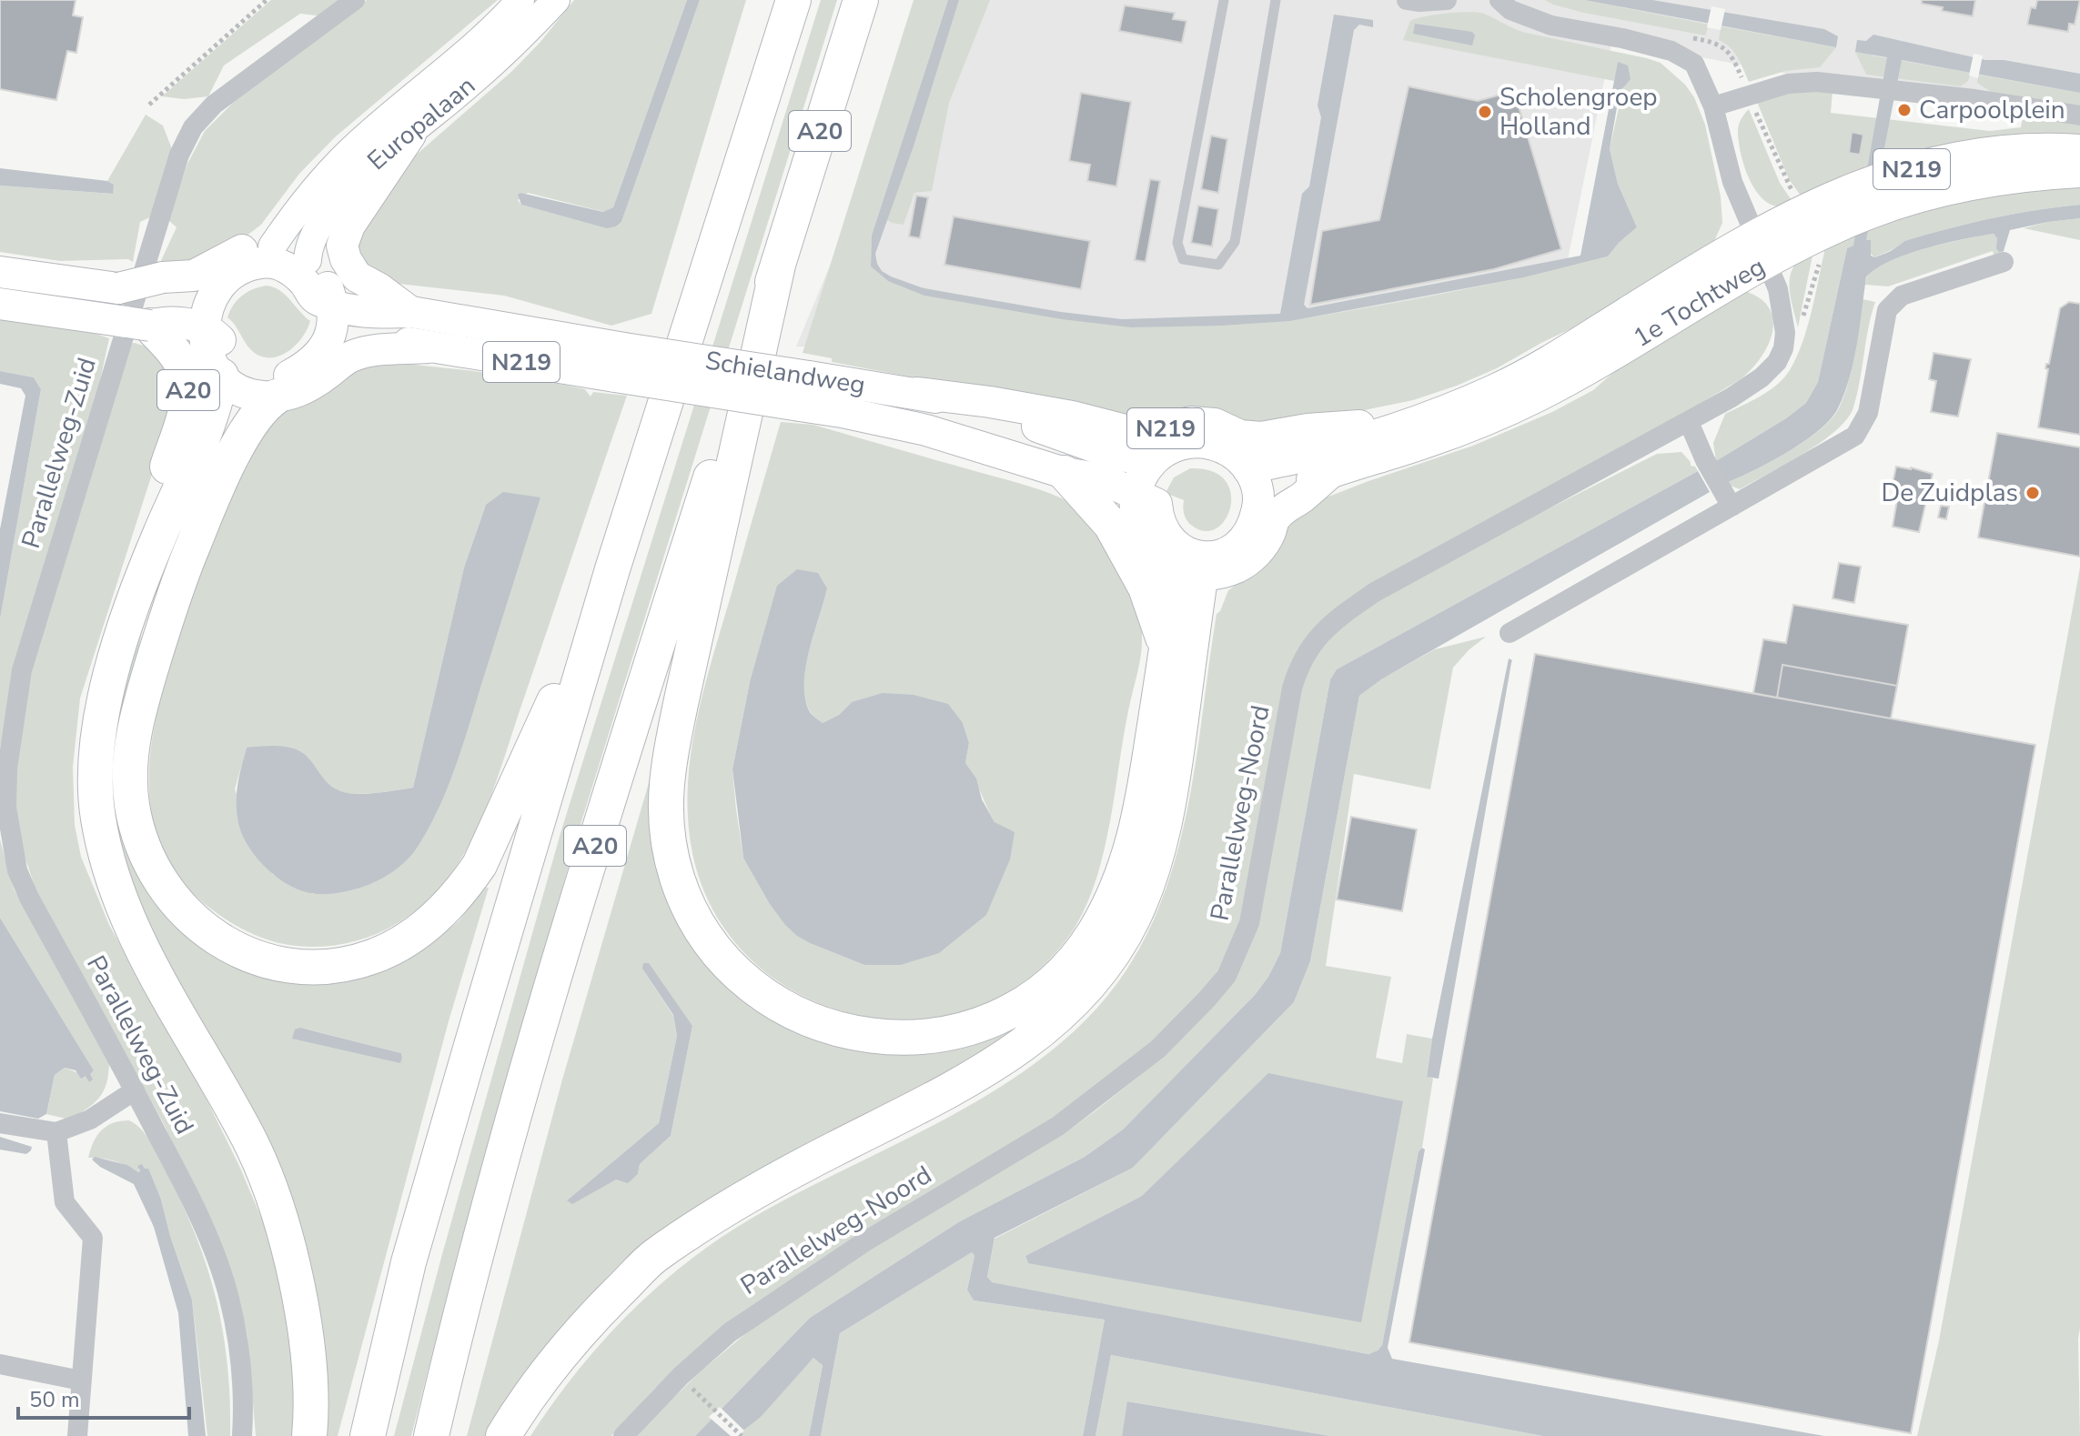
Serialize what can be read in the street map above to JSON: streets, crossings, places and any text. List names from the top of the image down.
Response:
{
  "streets": {
    "highway": ["A20"],
    "main road": [
      "Europalaan",
      "N219",
      "1e Tochtweg",
      "Schielandweg"
    ],
    "street": ["Parallelweg-Zuid", "Parallelweg-Noord"]
  },
  "crossings": [
    ["Europalaan", "A20"],
    ["Europalaan", "N219"],
    ["Europalaan", "Schielandweg"],
    ["A20", "N219"],
    ["A20", "1e Tochtweg"],
    ["A20", "Schielandweg"],
    ["N219", "1e Tochtweg"],
    ["N219", "Schielandweg"],
    ["1e Tochtweg", "Schielandweg"],
    ["1e Tochtweg", "Parallelweg-Noord"]
  ],
  "places": ["Carpoolplein", "Scholengroep Holland", "De Zuidplas"],
  "scale_bar": "50 m"
}
